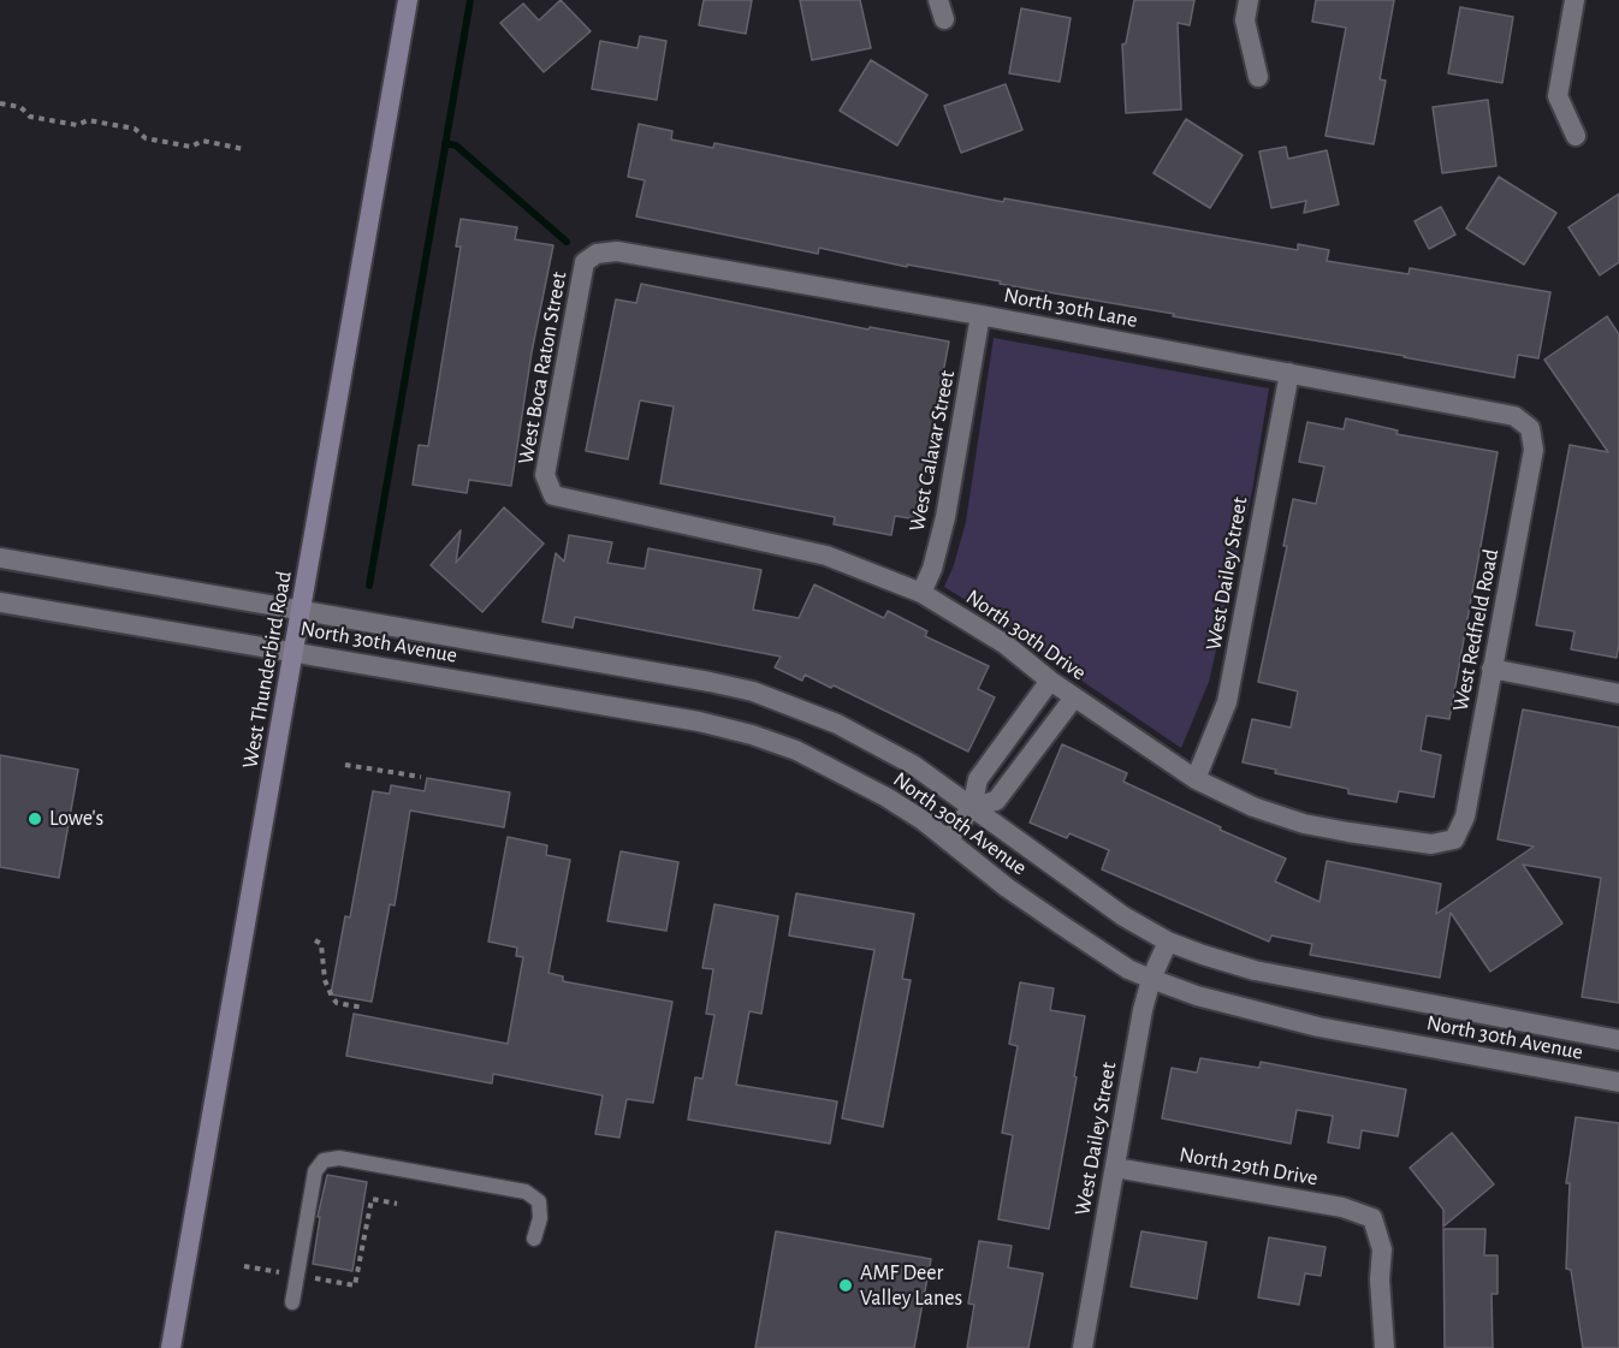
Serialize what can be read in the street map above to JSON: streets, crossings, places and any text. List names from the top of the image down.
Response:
{
  "streets": {
    "main road": ["West Thunderbird Road"],
    "street": [
      "North 30th Lane",
      "West Boca Raton Street",
      "West Calavar Street",
      "West Dailey Street",
      "West Redfield Road",
      "North 30th Drive",
      "North 30th Avenue",
      "North 29th Drive"
    ]
  },
  "crossings": [
    ["North 30th Lane", "West Boca Raton Street"],
    ["North 30th Lane", "West Calavar Street"],
    ["North 30th Lane", "West Dailey Street"],
    ["North 30th Lane", "West Redfield Road"],
    ["West Boca Raton Street", "North 30th Drive"],
    ["West Calavar Street", "North 30th Drive"],
    ["West Dailey Street", "North 30th Drive"],
    ["West Dailey Street", "North 30th Avenue"],
    ["West Dailey Street", "North 29th Drive"],
    ["West Redfield Road", "North 30th Drive"],
    ["North 30th Avenue", "West Thunderbird Road"]
  ],
  "places": ["Lowe's", "AMF Deer Valley Lanes"]
}
